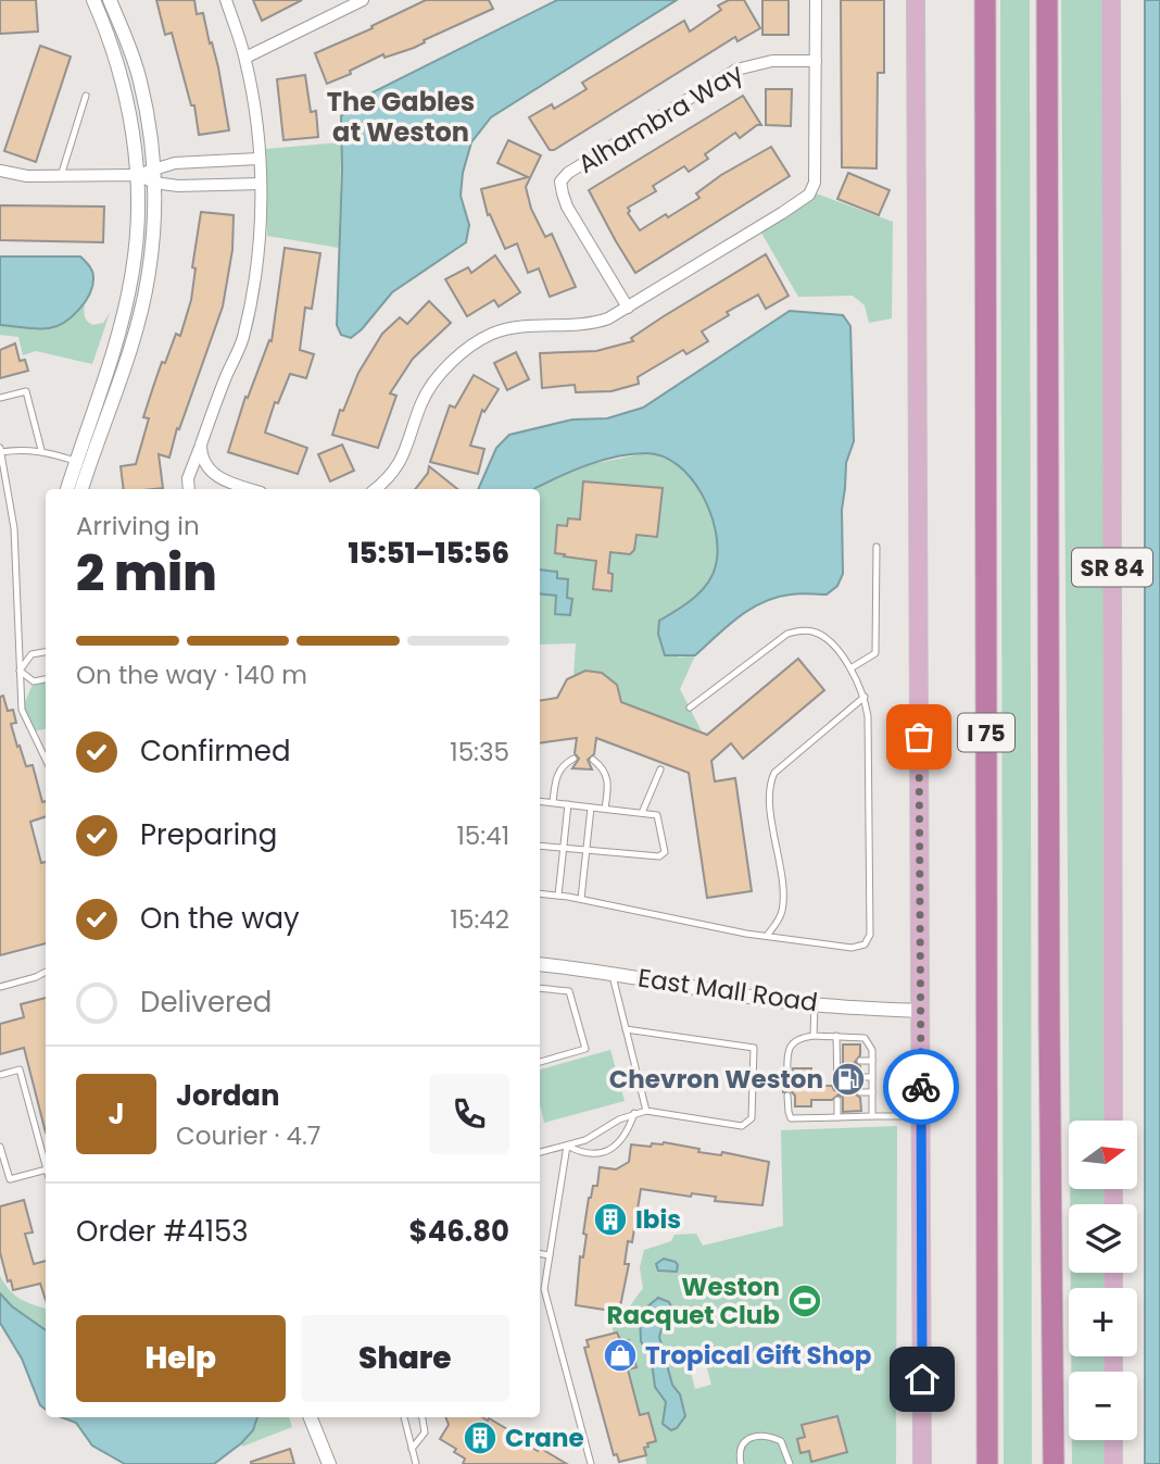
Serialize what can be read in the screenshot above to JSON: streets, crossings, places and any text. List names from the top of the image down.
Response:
{
  "streets": {
    "highway": ["I 75"],
    "main road": ["SR 84"],
    "street": ["Alhambra Way", "East Mall Road"]
  },
  "districts": ["The Gables at Weston"],
  "places": {
    "fuel station": ["Chevron Weston"],
    "building": ["Ibis", "Crane"],
    "sports": ["Weston Racquet Club"],
    "shop": ["Tropical Gift Shop"]
  },
  "north": "right",
  "page": {
    "heading": ["2 min", "Arriving in", "15:51–15:56"],
    "panel": [
      "Jordan",
      "Courier · 4.7",
      "Order #4153",
      "$46.80"
    ],
    "bar": "On the way · 140 m",
    "list": [
      ["Confirmed", "15:35"],
      ["Preparing", "15:41"],
      ["On the way", "15:42"],
      "Delivered"
    ],
    "round": "J",
    "map_buttons": ["+", "−"],
    "buttons": ["Help", "Share"]
  }
}
